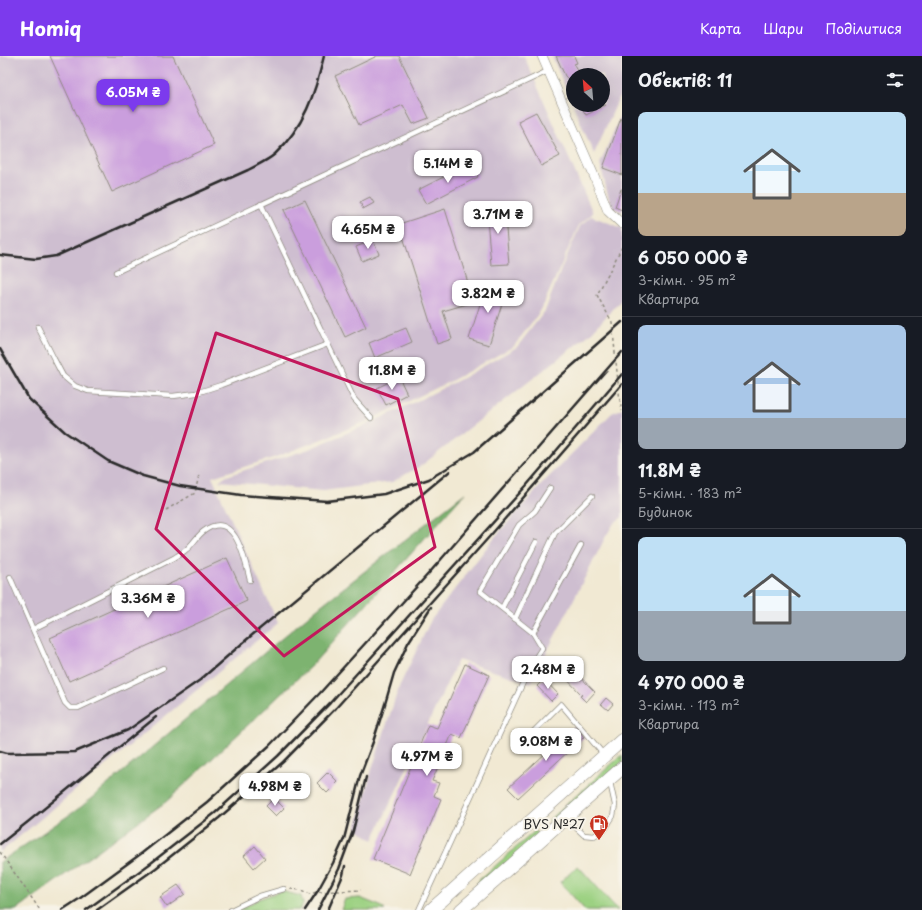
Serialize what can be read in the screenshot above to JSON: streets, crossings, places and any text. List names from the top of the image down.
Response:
{
  "places": {
    "fuel station": ["BVS №27"]
  },
  "north": "top left",
  "page": {
    "header": "Homiq",
    "nav": ["Карта", "Шари", "Поділитися"],
    "heading": "Об’єктів: 11",
    "price": [
      "6.05M ₴",
      "5.14M ₴",
      "3.71M ₴",
      "4.65M ₴",
      "3.82M ₴",
      "11.8M ₴",
      "3.36M ₴",
      "2.48M ₴",
      "9.08M ₴",
      "4.97M ₴",
      "4.98M ₴"
    ],
    "list": [
      {
        "name": "6 050 000 ₴",
        "note": "3-кімн. · 95 m² · Квартира"
      },
      {
        "name": "11.8M ₴",
        "note": "5-кімн. · 183 m² · Будинок"
      },
      {
        "name": "4 970 000 ₴",
        "note": "3-кімн. · 113 m² · Квартира"
      }
    ]
  }
}
